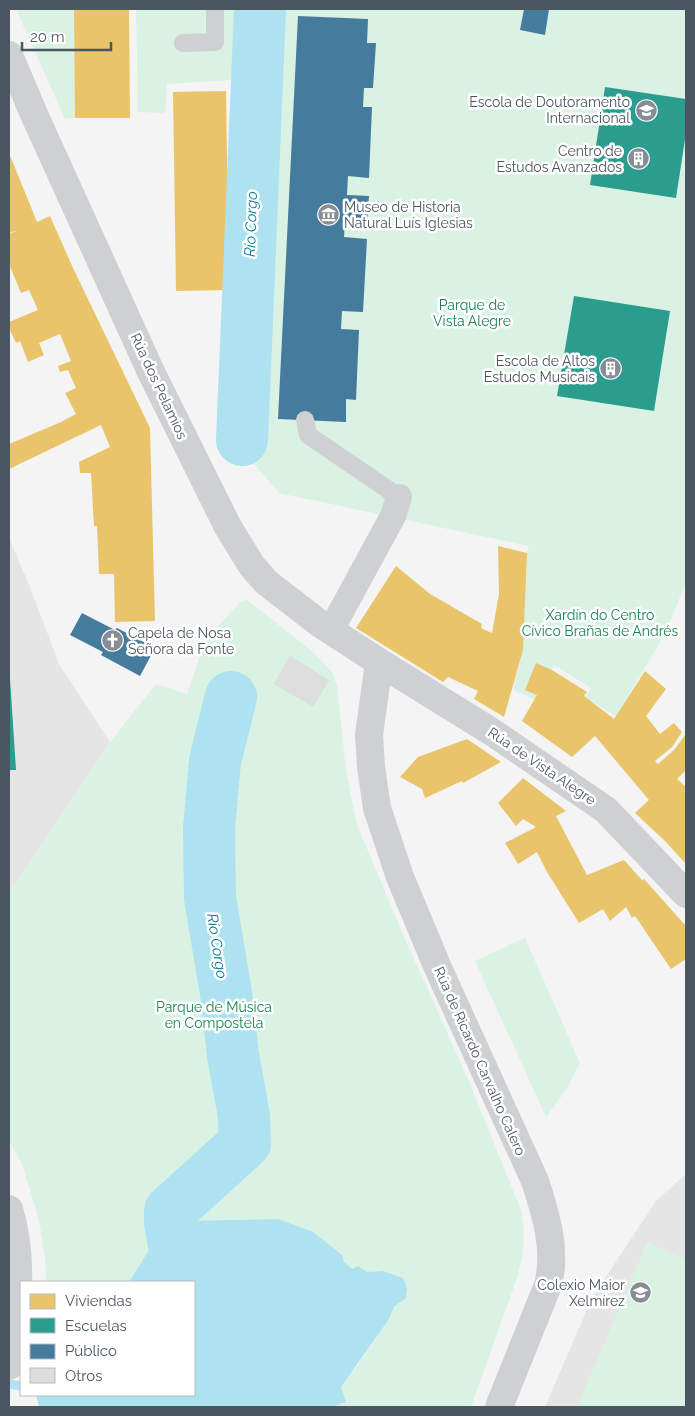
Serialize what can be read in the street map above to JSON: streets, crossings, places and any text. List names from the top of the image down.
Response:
{
  "streets": {
    "street": ["Rúa dos Pelamios", "Rúa de Vista Alegre", "Rúa de Ricardo Carvalho Calero"]
  },
  "crossings": [
    ["Rúa dos Pelamios", "Rúa de Vista Alegre"],
    ["Rúa dos Pelamios", "Rúa de Ricardo Carvalho Calero"],
    ["Rúa de Vista Alegre", "Rúa de Ricardo Carvalho Calero"]
  ],
  "water": ["Río Corgo"],
  "parks": ["Parque de Vista Alegre", "Xardín do Centro Cívico Brañas de Andrés", "Parque de Música en Compostela"],
  "places": {
    "school or university": ["Escola de Doutoramento Internacional", "Colexio Maior Xelmírez"],
    "building": ["Centro de Estudos Avanzados", "Escola de Altos Estudos Musicais"],
    "museum": ["Museo de Historia Natural Luís Iglesias"],
    "church": ["Capela de Nosa Señora da Fonte"]
  },
  "legend": [
    "Viviendas",
    "Escuelas",
    "Público",
    "Otros"
  ],
  "scale_bar": "20 m"
}
